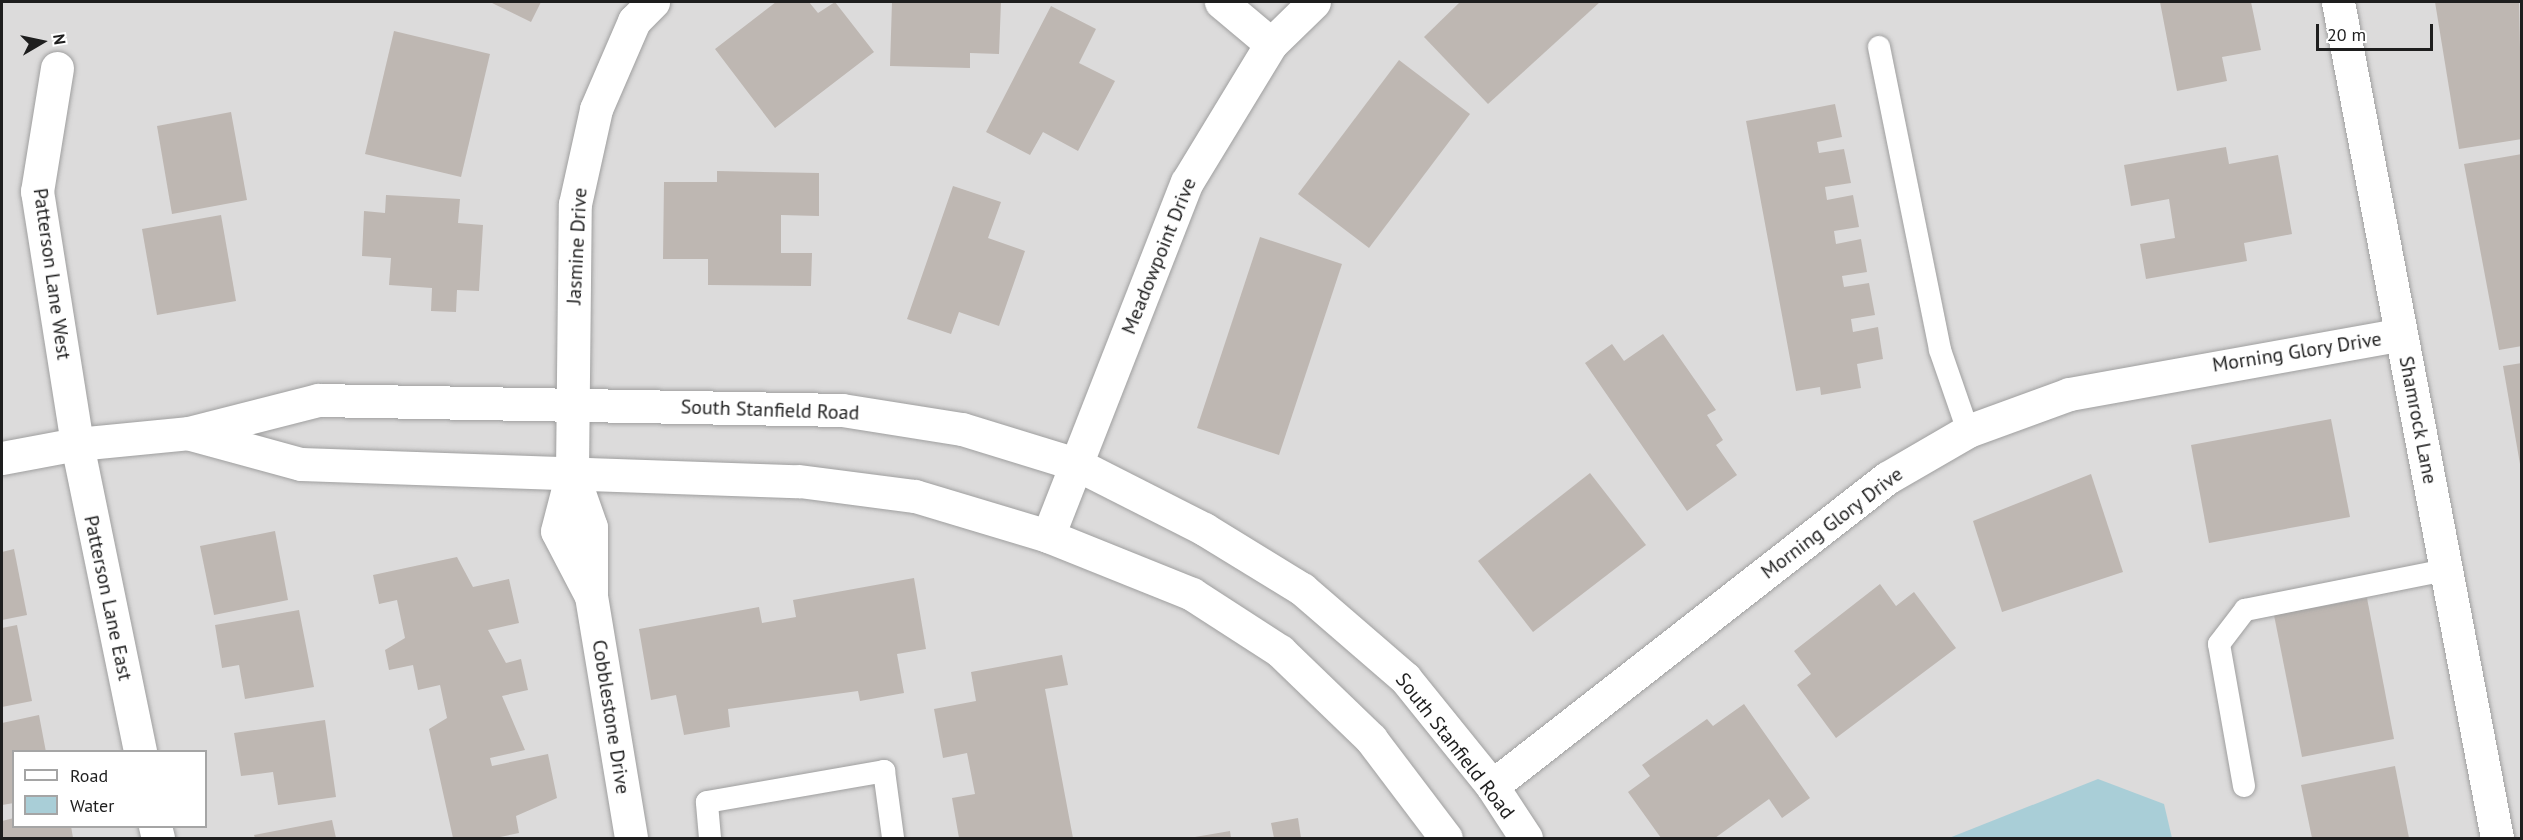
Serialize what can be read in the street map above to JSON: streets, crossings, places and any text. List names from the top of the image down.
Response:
{
  "streets": {
    "street": [
      "Jasmine Drive",
      "Meadowpoint Drive",
      "Patterson Lane West",
      "Morning Glory Drive",
      "South Stanfield Road",
      "Shamrock Lane",
      "Patterson Lane East",
      "Cobblestone Drive"
    ]
  },
  "crossings": [
    ["Jasmine Drive", "South Stanfield Road"],
    ["Jasmine Drive", "Cobblestone Drive"],
    ["Meadowpoint Drive", "South Stanfield Road"],
    ["Patterson Lane West", "South Stanfield Road"],
    ["Patterson Lane West", "Patterson Lane East"],
    ["Morning Glory Drive", "South Stanfield Road"],
    ["Morning Glory Drive", "Shamrock Lane"],
    ["South Stanfield Road", "Patterson Lane East"],
    ["South Stanfield Road", "Cobblestone Drive"]
  ],
  "legend": ["Road", "Water"],
  "scale_bar": "20 m",
  "north": "right"
}
